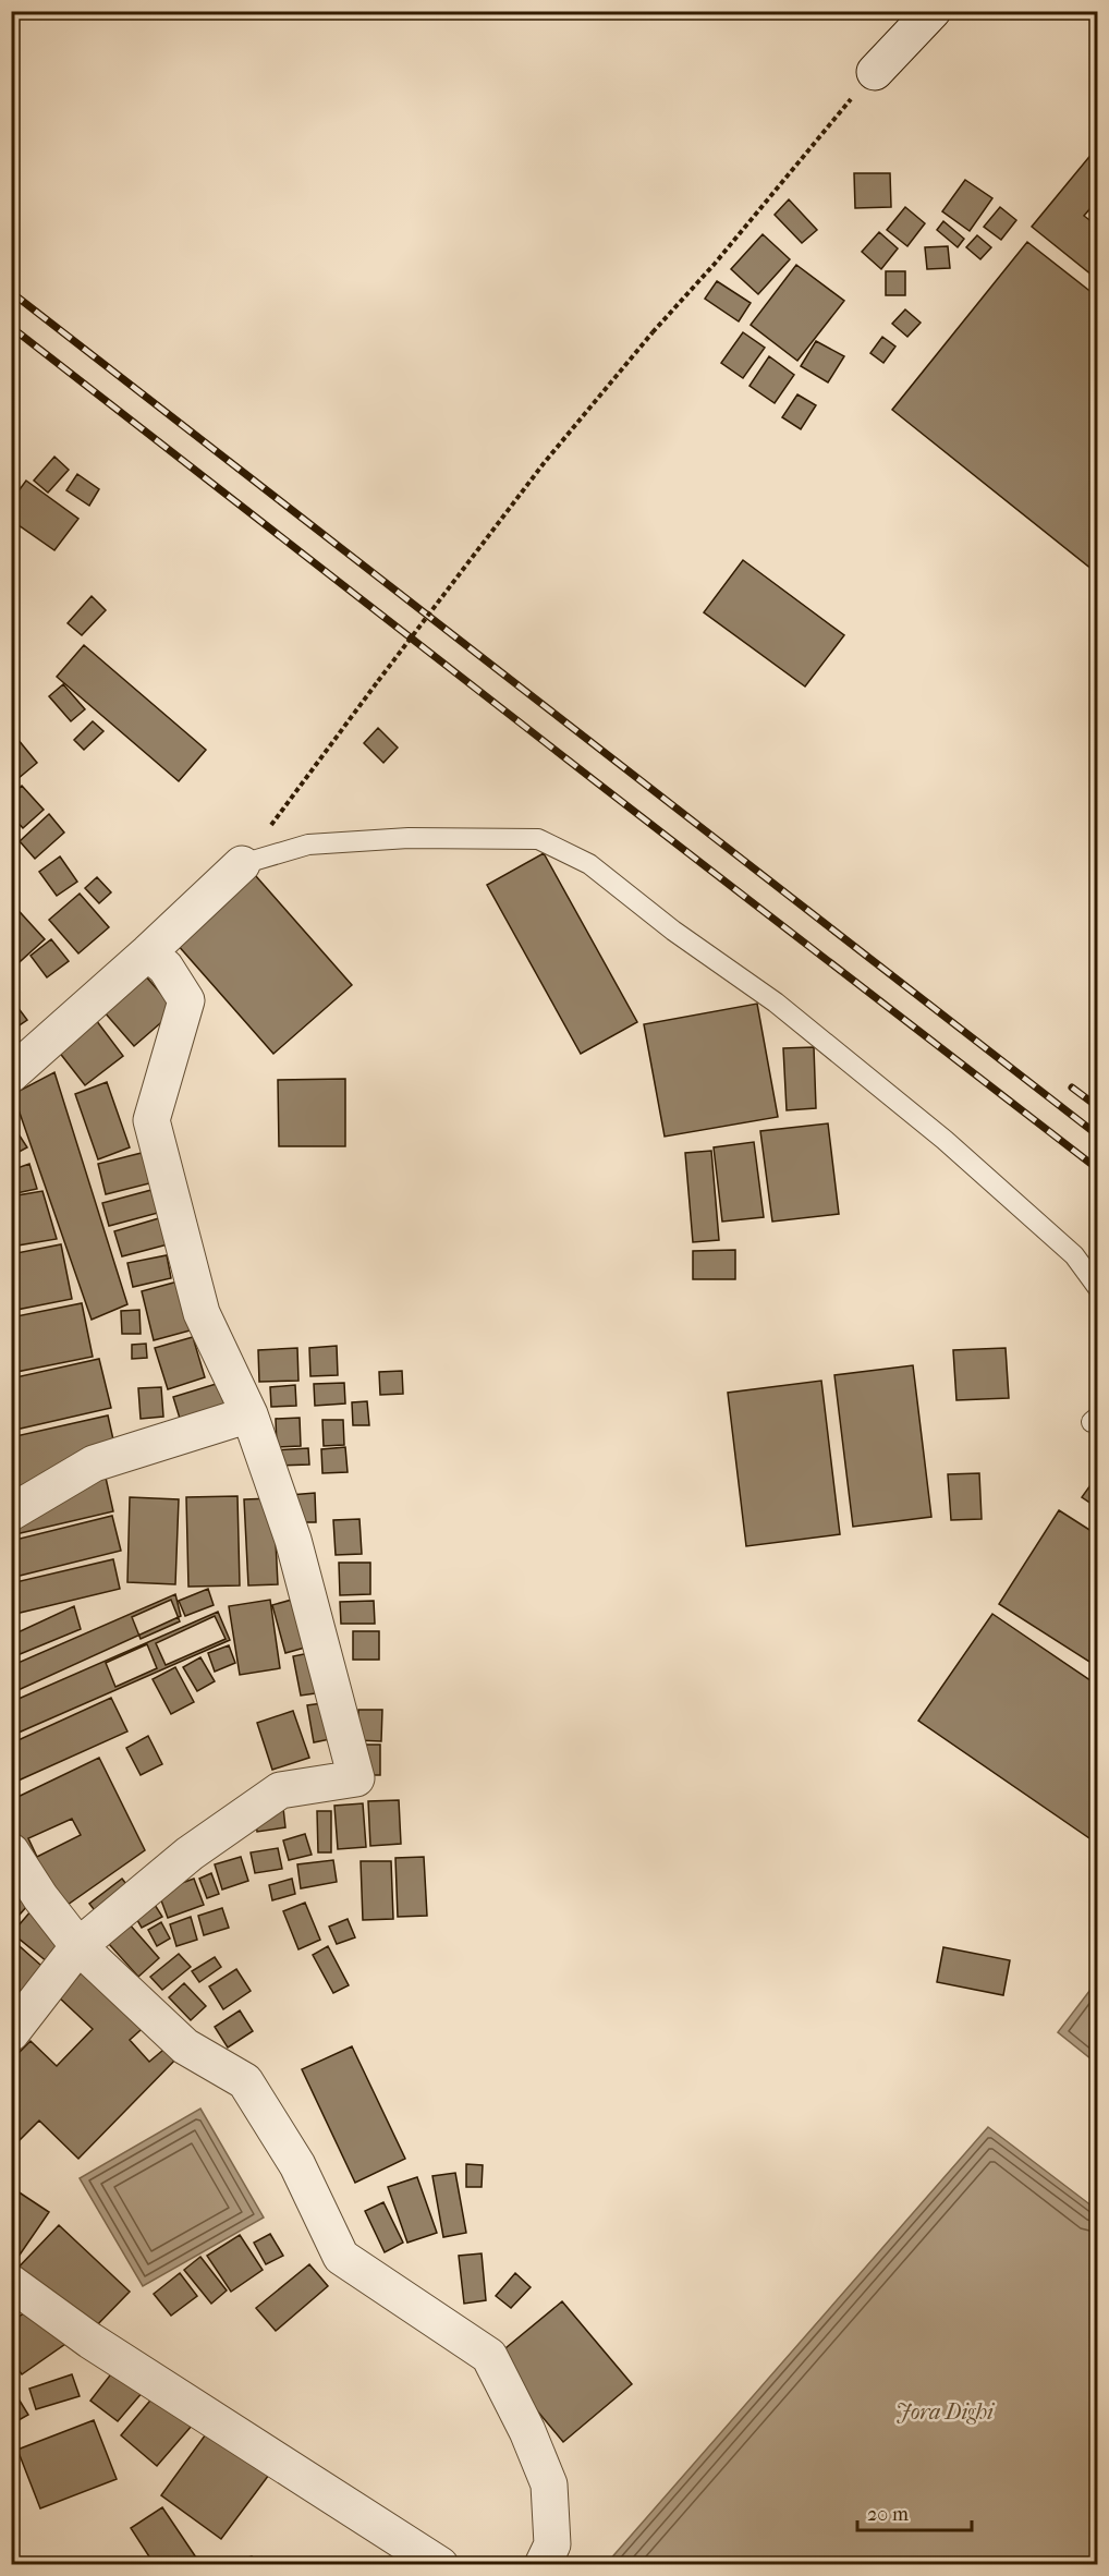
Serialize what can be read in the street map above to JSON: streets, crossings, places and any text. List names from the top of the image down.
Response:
{
  "water": ["Jora Dighi"],
  "scale_bar": "20 m"
}
